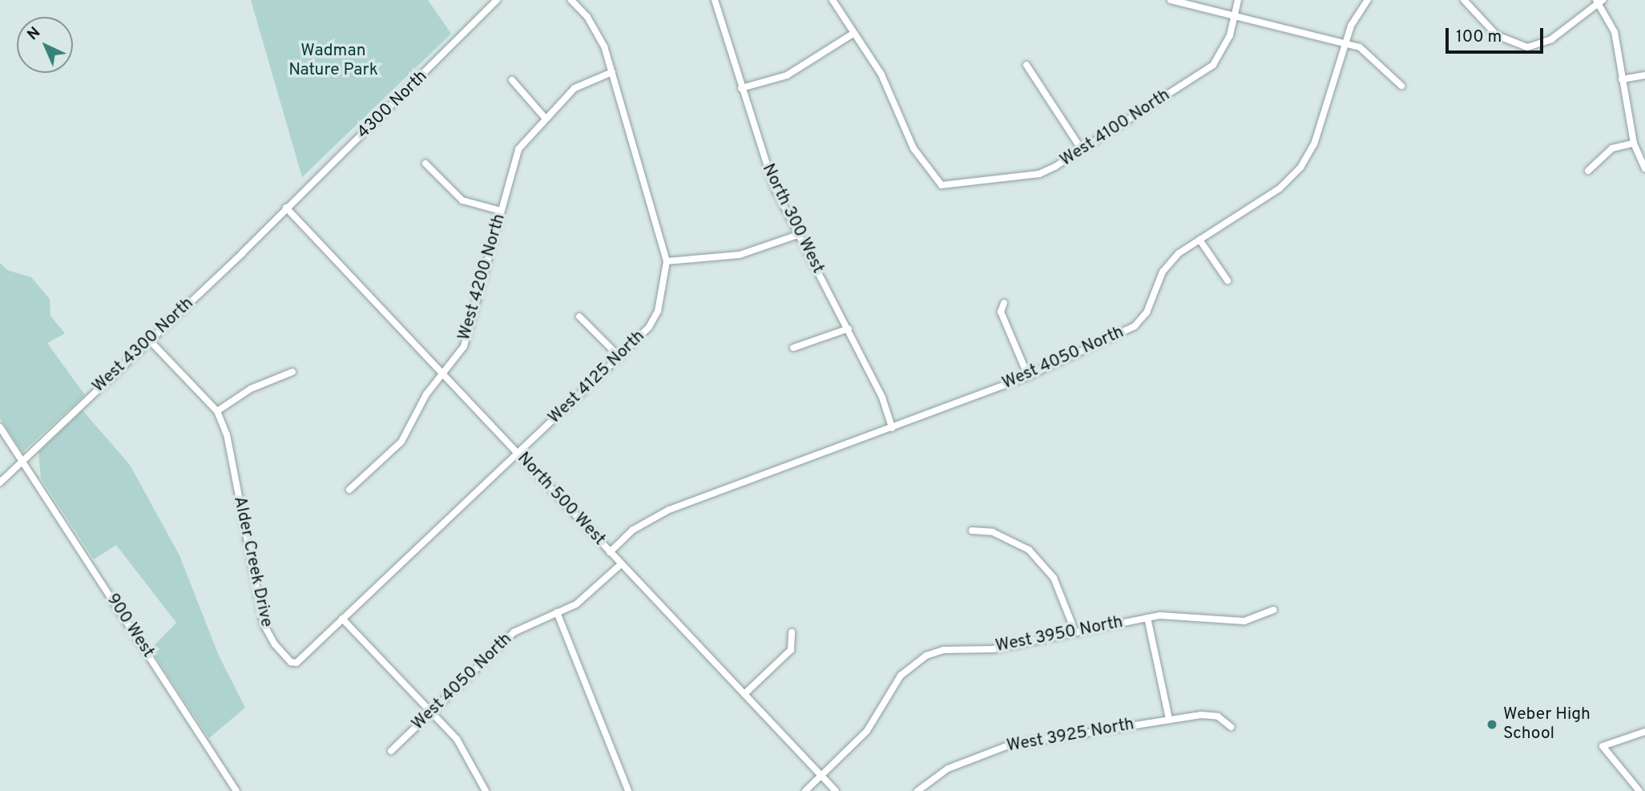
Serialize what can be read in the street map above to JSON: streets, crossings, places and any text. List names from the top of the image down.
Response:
{
  "streets": {
    "street": [
      "4300 North",
      "West 4100 North",
      "North 300 West",
      "West 4200 North",
      "West 4300 North",
      "West 4050 North",
      "West 4125 North",
      "North 500 West",
      "Alder Creek Drive",
      "900 West",
      "West 3950 North",
      "West 3925 North"
    ]
  },
  "crossings": [
    ["4300 North", "West 4300 North"],
    ["4300 North", "North 500 West"],
    ["North 300 West", "West 4050 North"],
    ["West 4200 North", "North 500 West"],
    ["West 4300 North", "North 500 West"],
    ["West 4300 North", "Alder Creek Drive"],
    ["West 4300 North", "900 West"],
    ["West 4050 North", "North 500 West"],
    ["West 4125 North", "North 500 West"],
    ["West 4125 North", "Alder Creek Drive"],
    ["North 500 West", "Alder Creek Drive"],
    ["North 500 West", "West 3950 North"]
  ],
  "parks": ["Wadman Nature Park"],
  "places": ["Weber High School"],
  "scale_bar": "100 m",
  "north": "top left"
}
